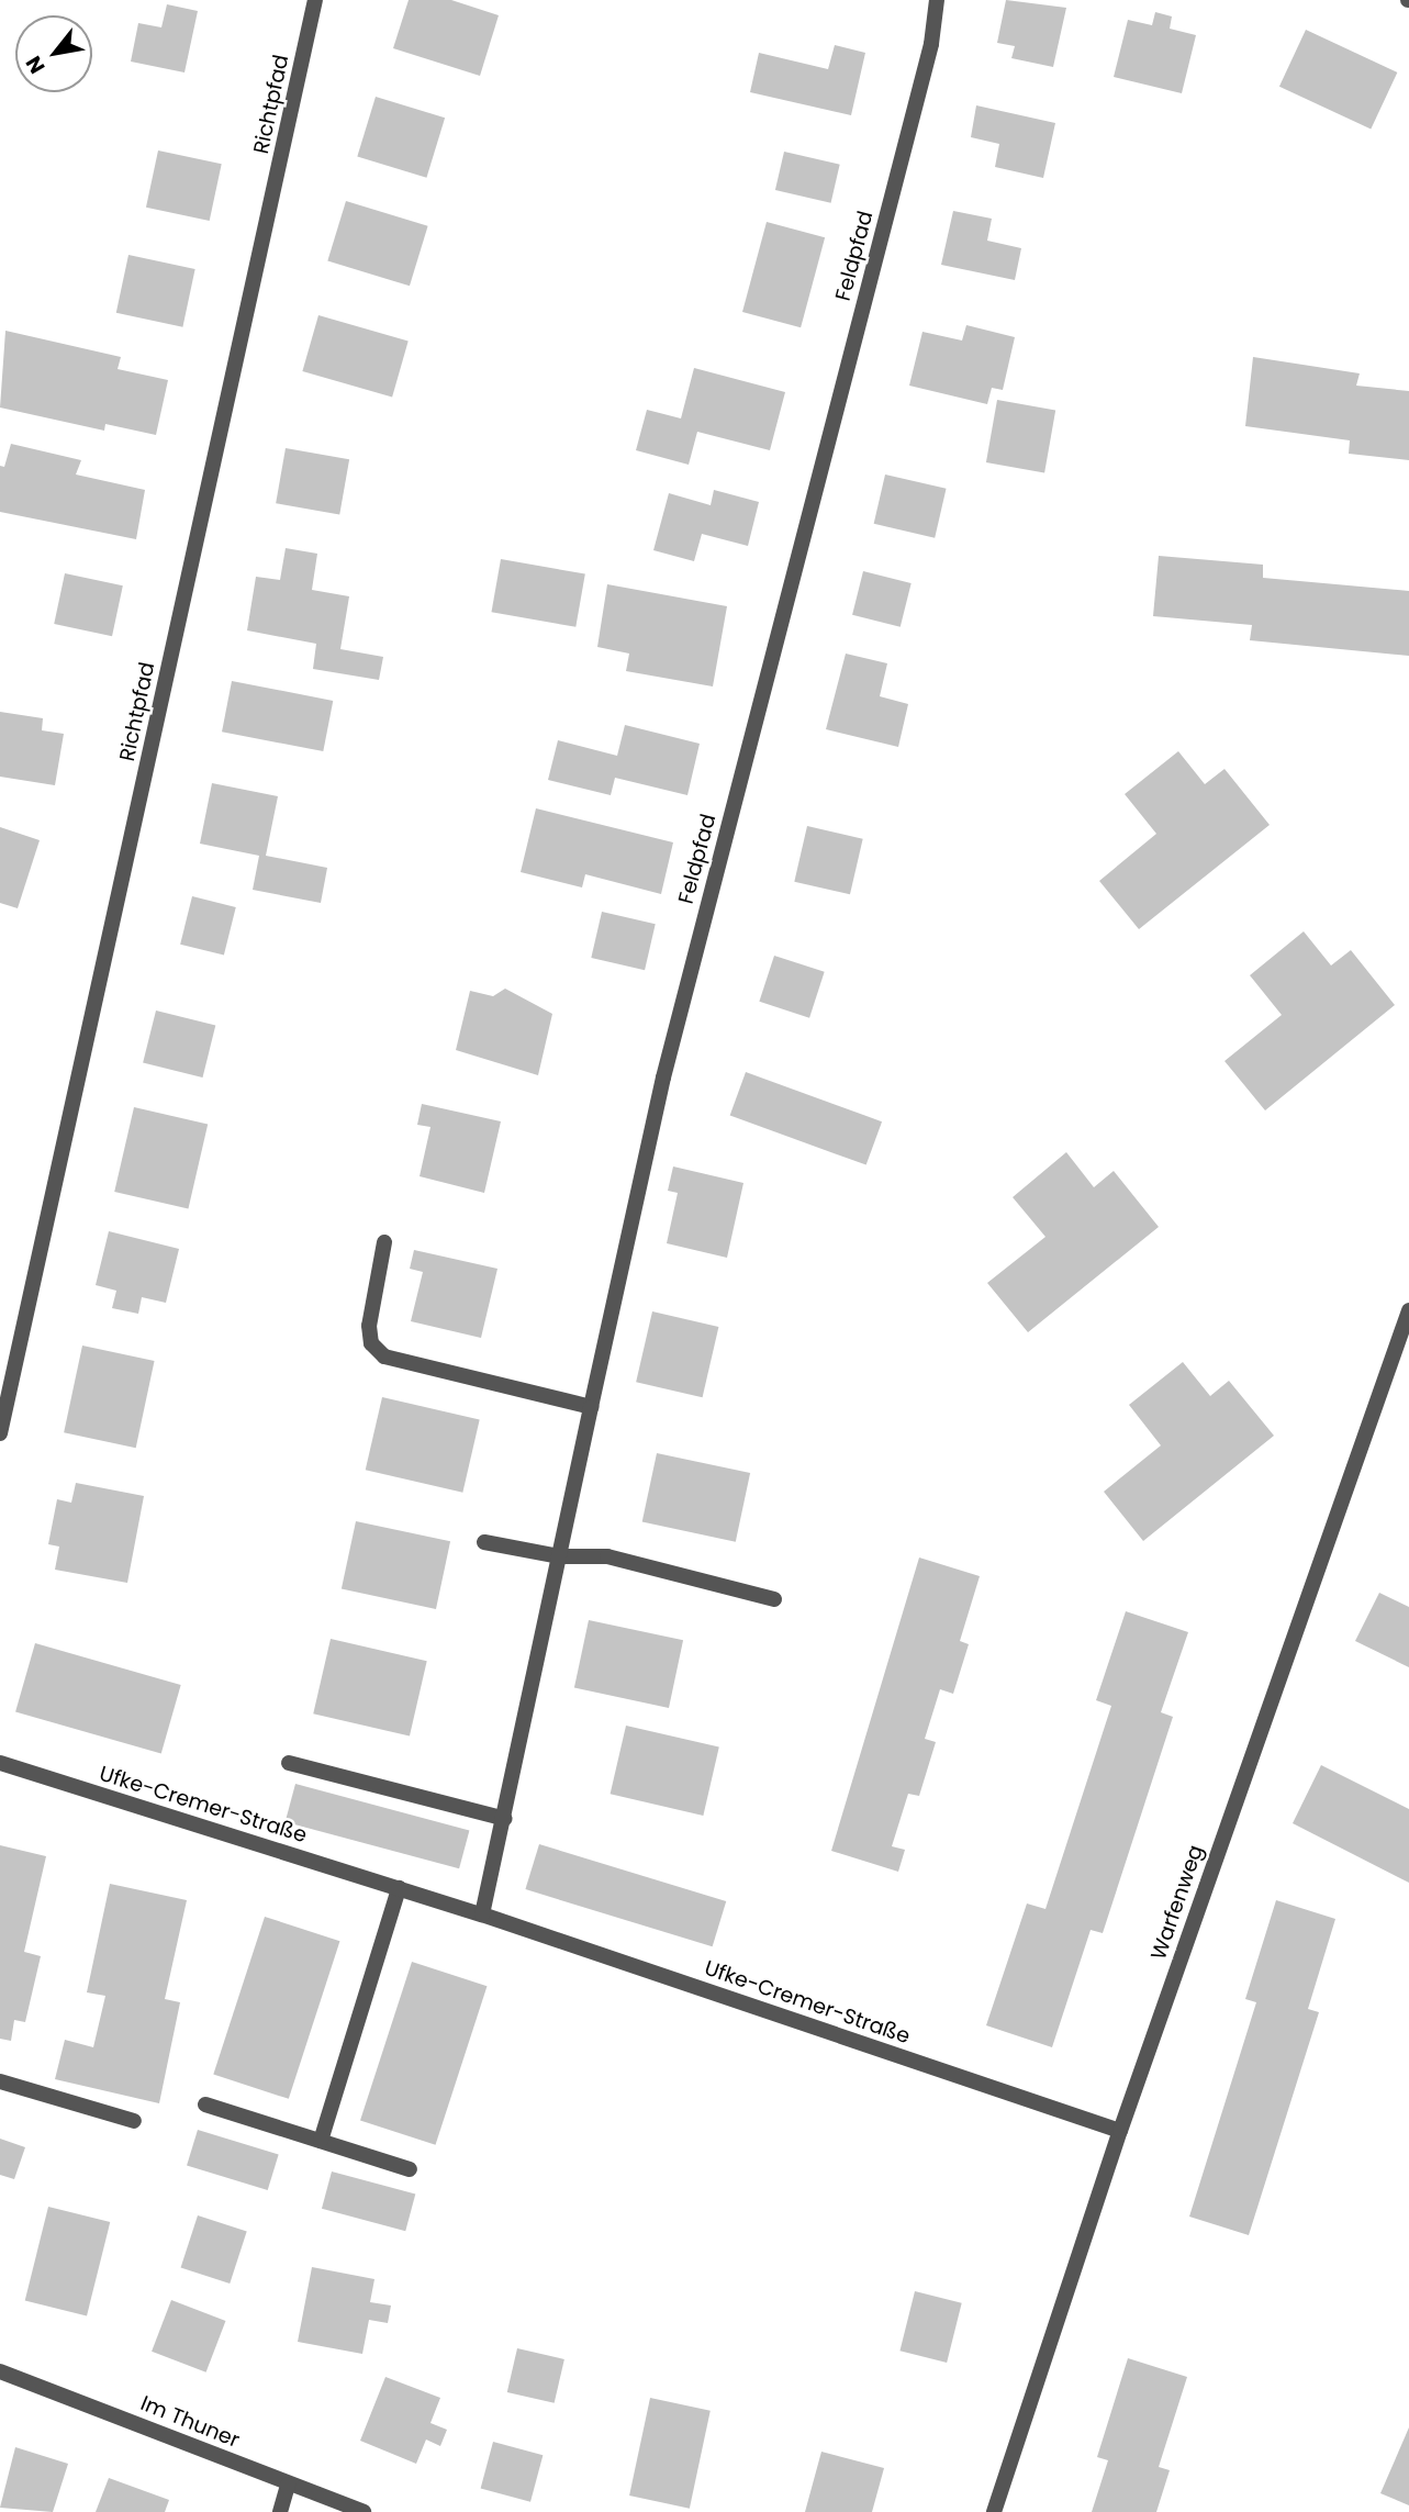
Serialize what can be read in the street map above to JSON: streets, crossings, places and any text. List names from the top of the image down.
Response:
{
  "streets": {
    "street": [
      "Richtpfad",
      "Feldpfad",
      "Ufke-Cremer-Straße",
      "Warfenweg",
      "Im Thuner"
    ]
  },
  "crossings": [
    ["Ufke-Cremer-Straße", "Warfenweg"]
  ],
  "north": "bottom left"
}
